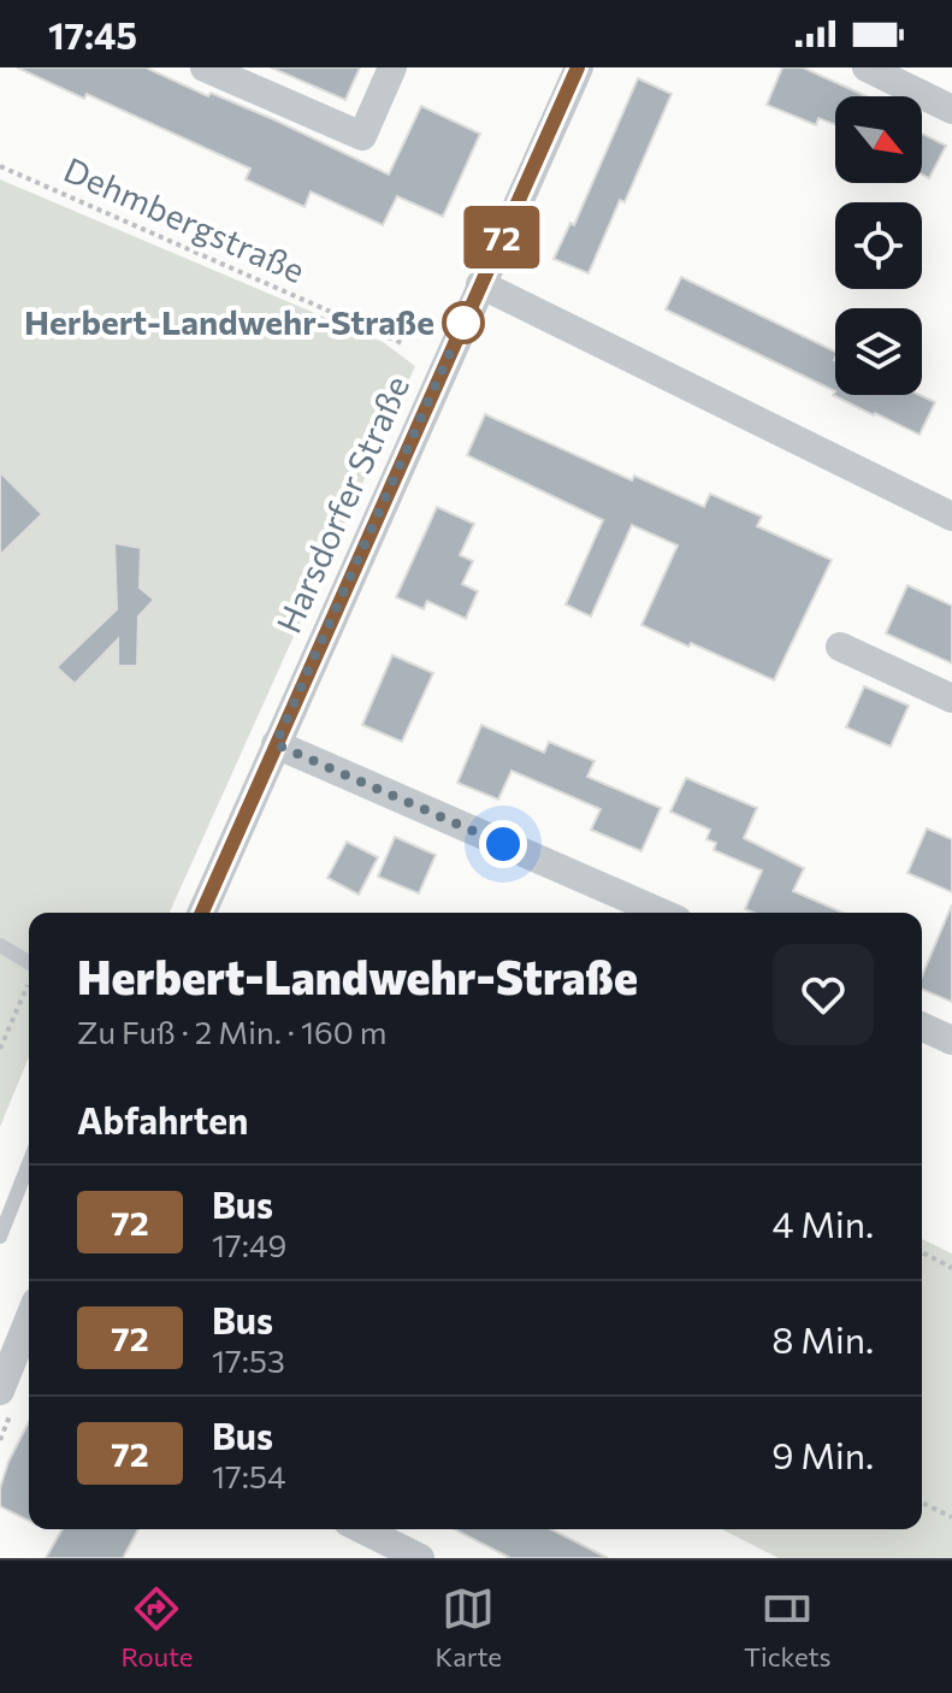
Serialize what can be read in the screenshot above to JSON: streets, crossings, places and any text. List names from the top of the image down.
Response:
{
  "streets": {
    "street": ["Harsdorfer Straße"],
    "path": ["Dehmbergstraße"]
  },
  "places": ["Herbert-Landwehr-Straße"],
  "lines": ["bus line 72"],
  "north": "bottom right",
  "page": {
    "status": "17:45",
    "on_map": "72",
    "heading": [
      ["Herbert-Landwehr-Straße", "Zu Fuß · 2 Min. · 160 m"],
      "Abfahrten"
    ],
    "list": [
      {
        "mark": "72",
        "name": "Bus",
        "note": "17:49",
        "value": "4 Min."
      },
      {
        "mark": "72",
        "name": "Bus",
        "note": "17:53",
        "value": "8 Min."
      },
      {
        "mark": "72",
        "name": "Bus",
        "note": "17:54",
        "value": "9 Min."
      }
    ],
    "tabs": ["Route", "Karte", "Tickets"]
  }
}
